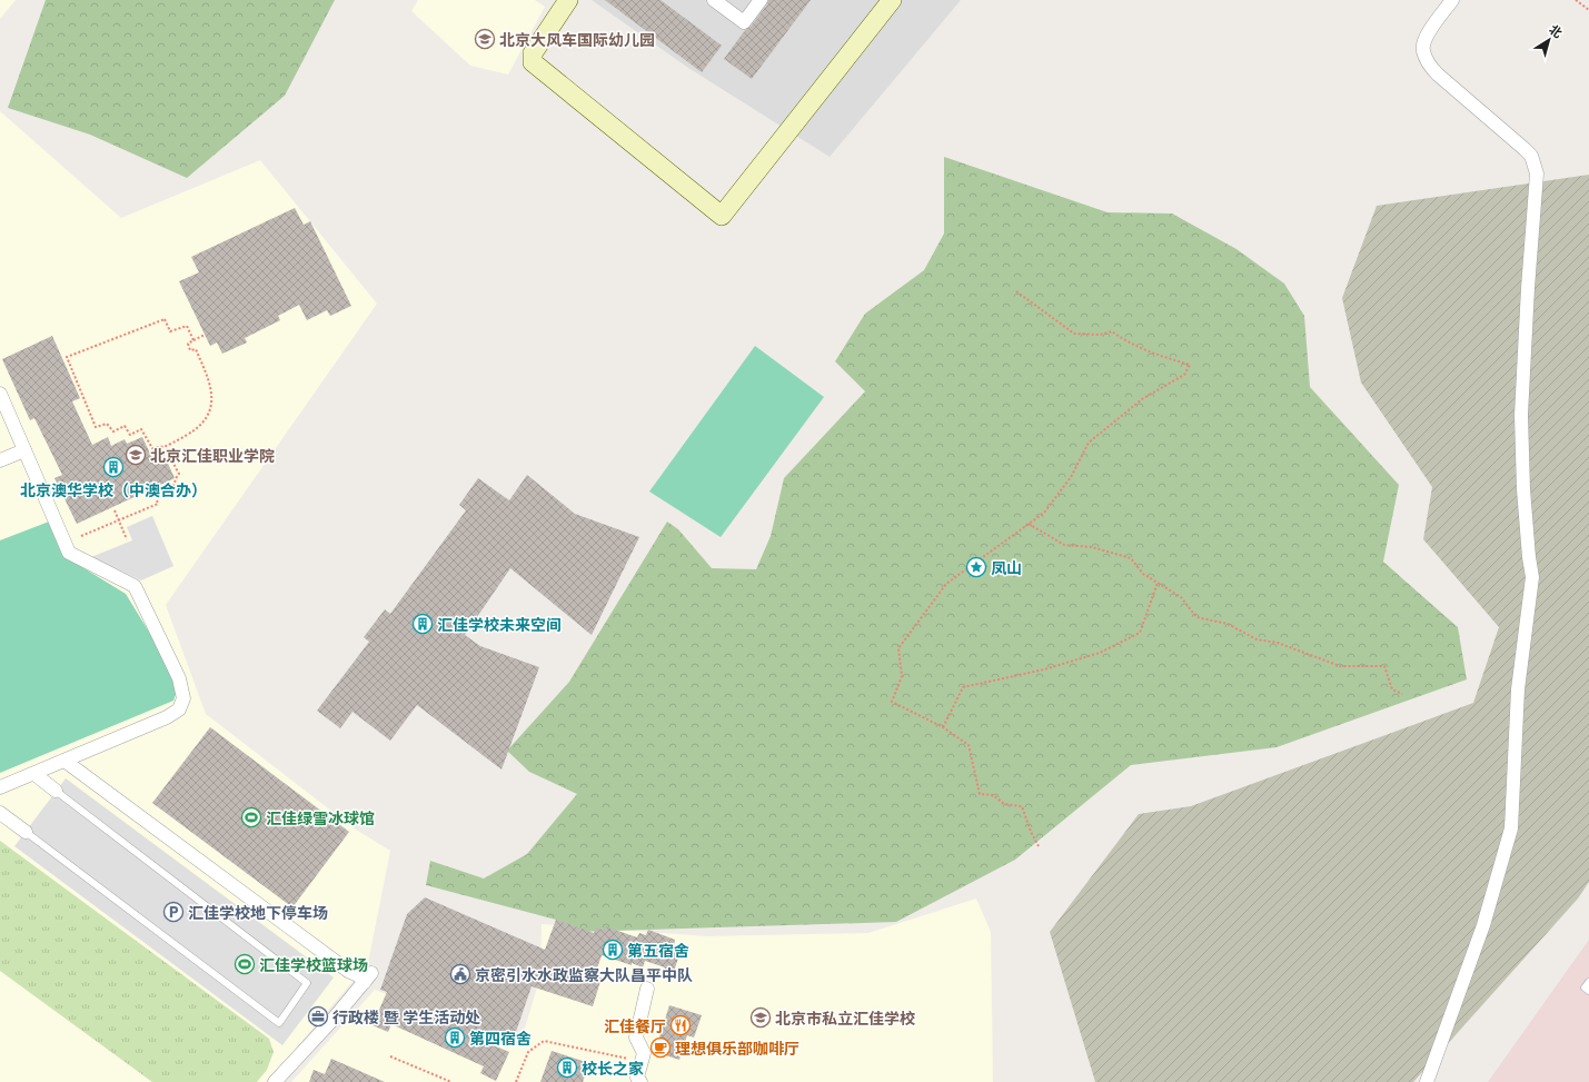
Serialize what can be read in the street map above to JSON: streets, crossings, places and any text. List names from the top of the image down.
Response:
{
  "places": {
    "school or university": ["北京大风车国际幼儿园", "北京汇佳职业学院", "北京市私立汇佳学校"],
    "building": [
      "北京澳华学校（中澳合办）",
      "汇佳学校未来空间",
      "第五宿舍",
      "第四宿舍",
      "校长之家"
    ],
    "place": ["凤山"],
    "sports": ["汇佳绿雪冰球馆", "汇佳学校篮球场"],
    "parking": ["汇佳学校地下停车场"],
    "public building": ["京密引水水政监察大队昌平中队"],
    "office": ["行政楼 暨 学生活动处"],
    "restaurant": ["汇佳餐厅"],
    "cafe": ["理想俱乐部咖啡厅"]
  },
  "north": "top right"
}
